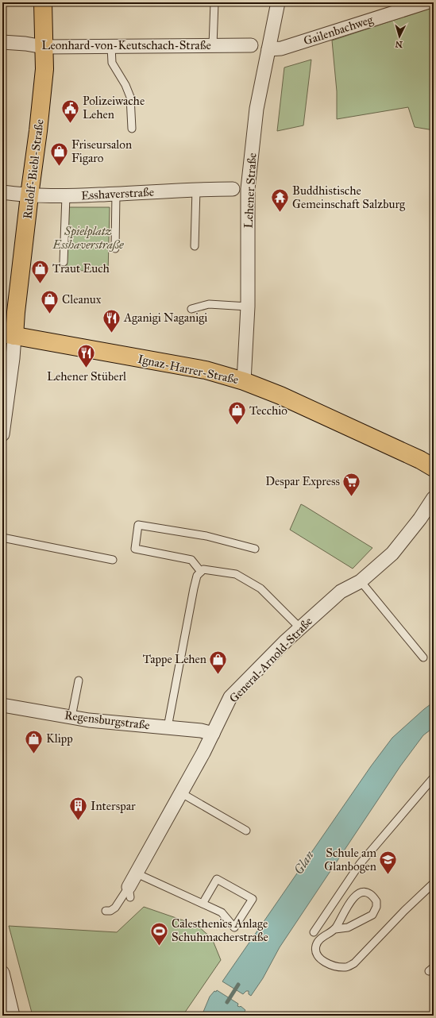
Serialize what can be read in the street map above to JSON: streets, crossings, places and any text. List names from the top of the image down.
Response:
{
  "streets": {
    "main road": ["Rudolf-Biebl-Straße", "Ignaz-Harrer-Straße"],
    "street": [
      "Gailenbachweg",
      "Leonhard-von-Keutschach-Straße",
      "Lehener Straße",
      "Esshaverstraße",
      "General-Arnold-Straße",
      "Regensburgstraße"
    ]
  },
  "crossings": [
    ["Gailenbachweg", "Lehener Straße"],
    ["Leonhard-von-Keutschach-Straße", "Rudolf-Biebl-Straße"],
    ["Rudolf-Biebl-Straße", "Esshaverstraße"],
    ["Rudolf-Biebl-Straße", "Ignaz-Harrer-Straße"],
    ["Lehener Straße", "Ignaz-Harrer-Straße"],
    ["General-Arnold-Straße", "Regensburgstraße"]
  ],
  "water": ["Glan"],
  "parks": ["Spielplatz Esshaverstraße"],
  "places": {
    "public building": ["Polizeiwache Lehen"],
    "shop": [
      "Friseursalon Figaro",
      "Traut Euch",
      "Cleanux",
      "Tecchio",
      "Tappe Lehen",
      "Klipp"
    ],
    "temple": ["Buddhistische Gemeinschaft Salzburg"],
    "restaurant": ["Aganigi Naganigi", "Lehener Stüberl"],
    "supermarket": ["Despar Express"],
    "building": ["Interspar"],
    "school or university": ["Schule am Glanbogen"],
    "sports": ["Calesthenics Anlage Schuhmacherstraße"]
  },
  "north": "bottom"
}
